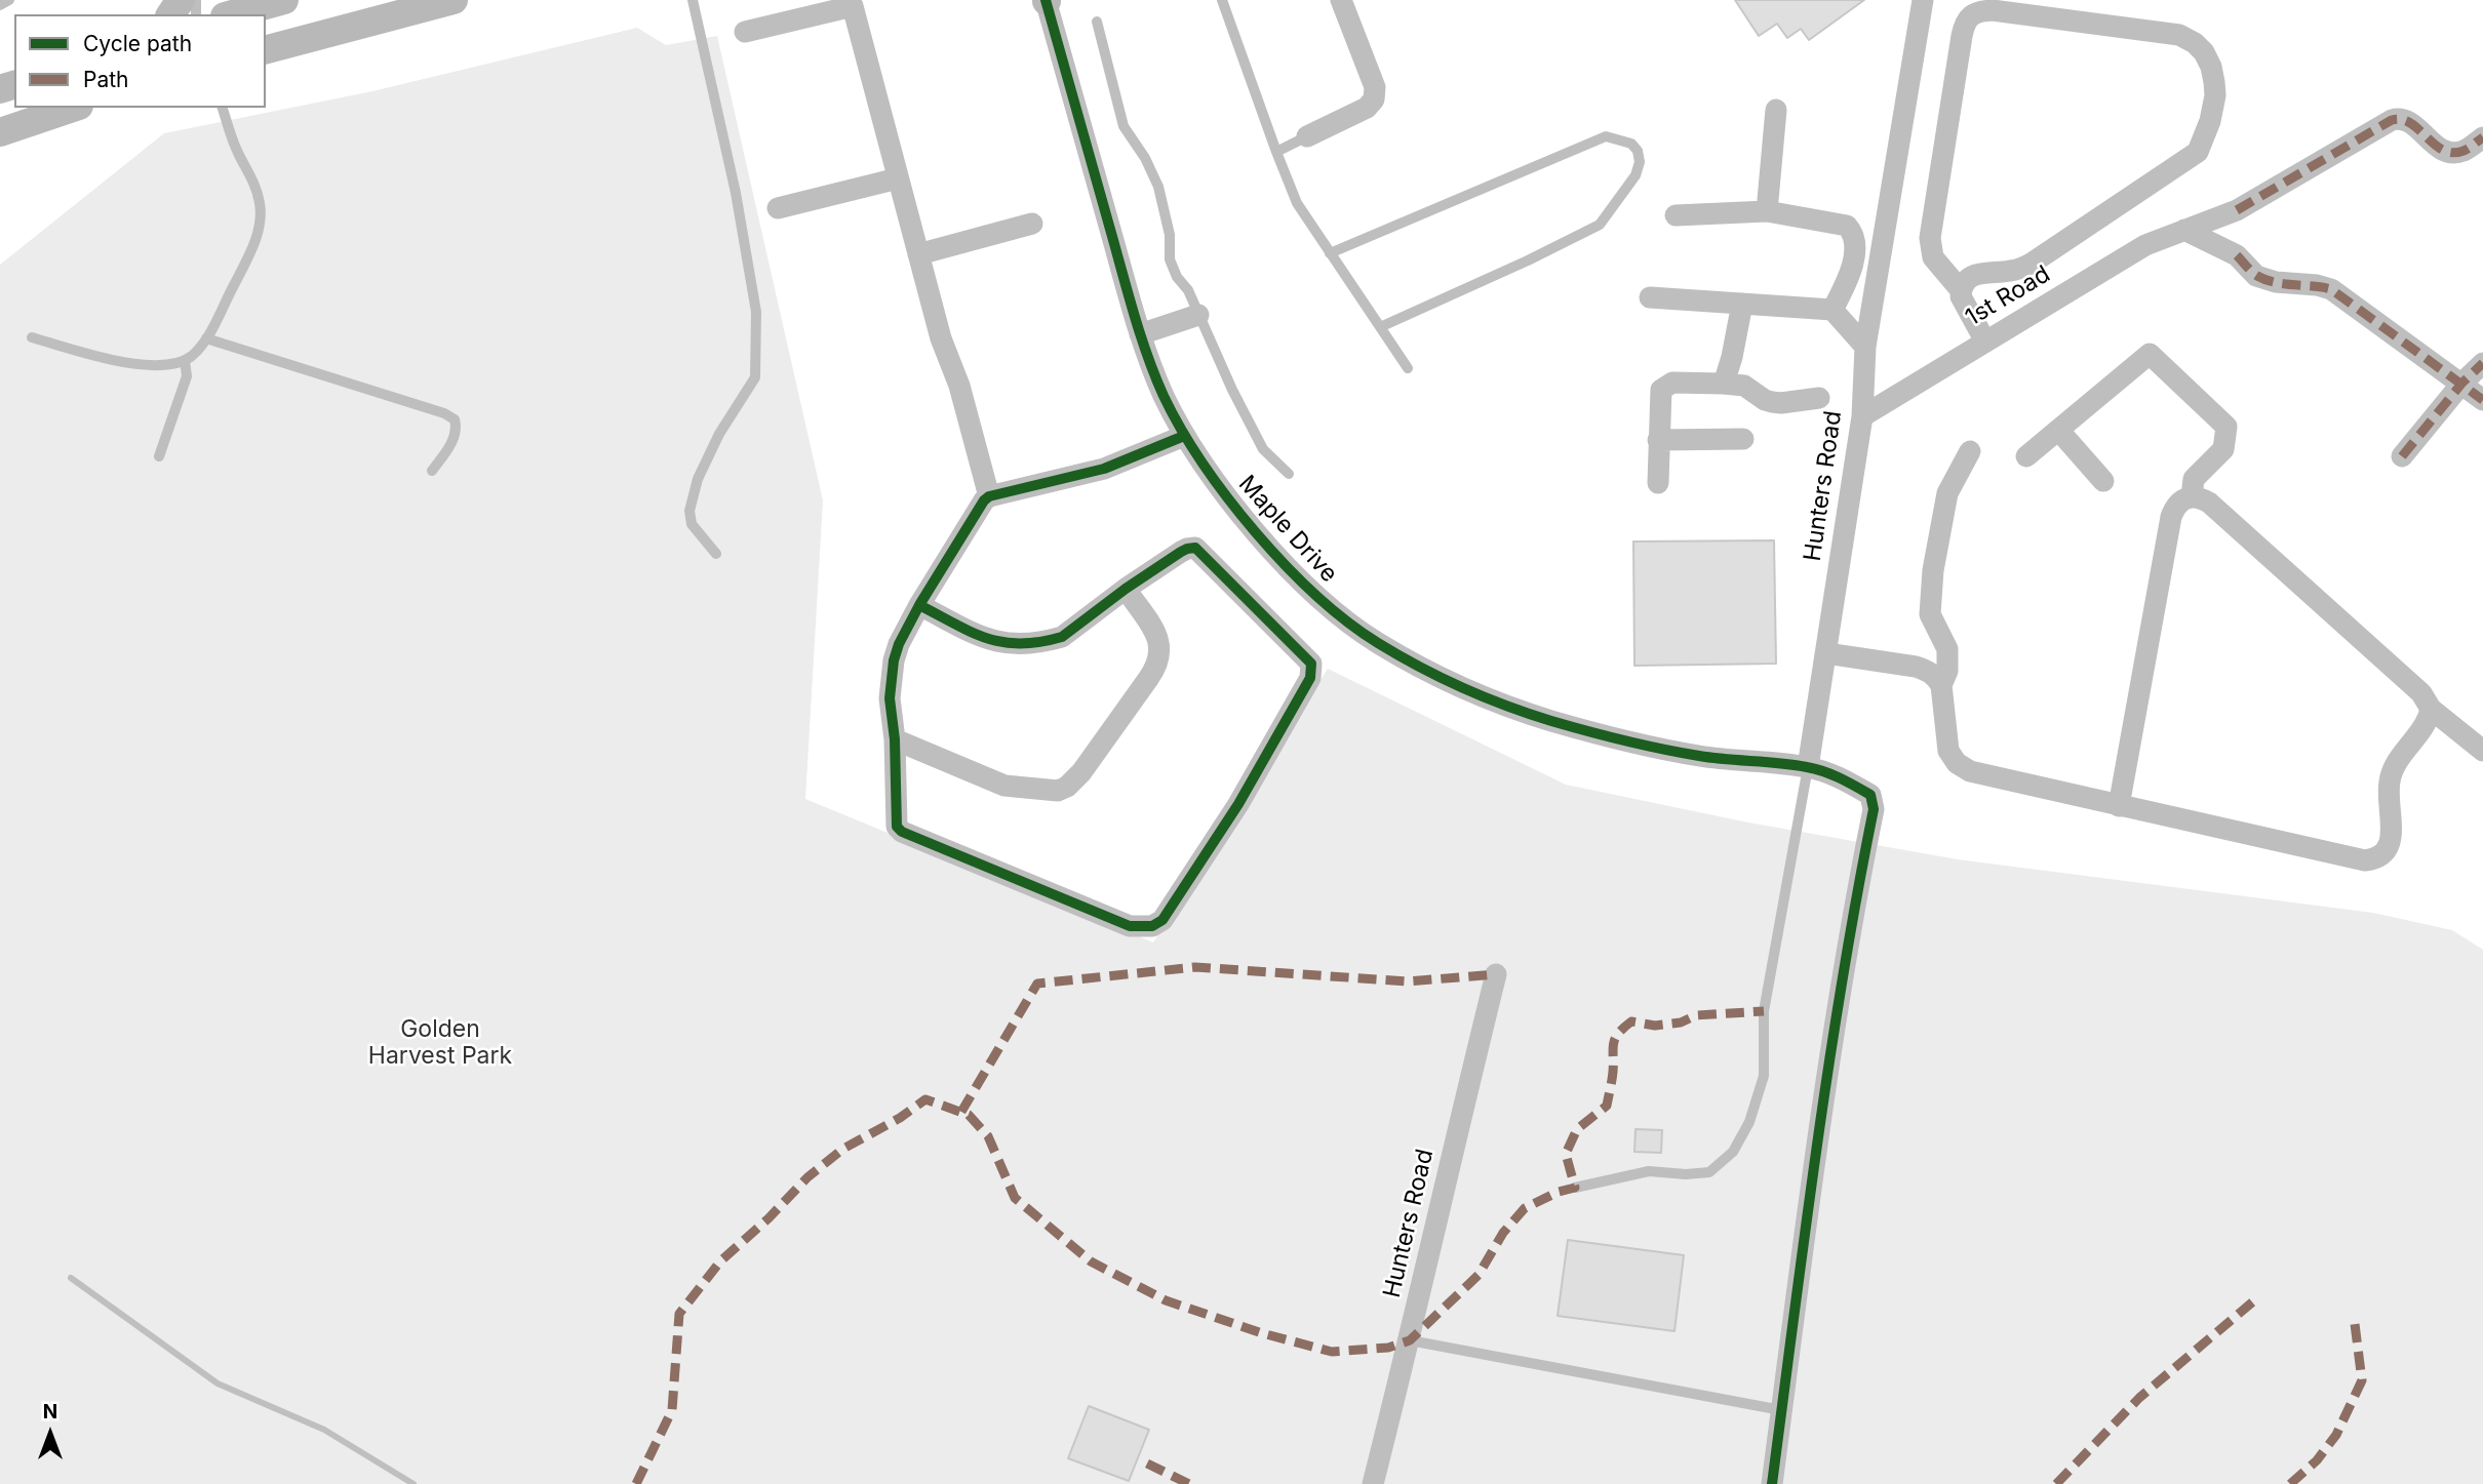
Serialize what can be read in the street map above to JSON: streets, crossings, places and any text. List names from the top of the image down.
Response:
{
  "streets": {
    "street": ["1st Road", "Hunters Road", "Maple Drive"]
  },
  "crossings": [
    ["1st Road", "Hunters Road"],
    ["Hunters Road", "Maple Drive"]
  ],
  "parks": ["Golden Harvest Park"],
  "legend": ["Cycle path", "Path"],
  "north": "top"
}
